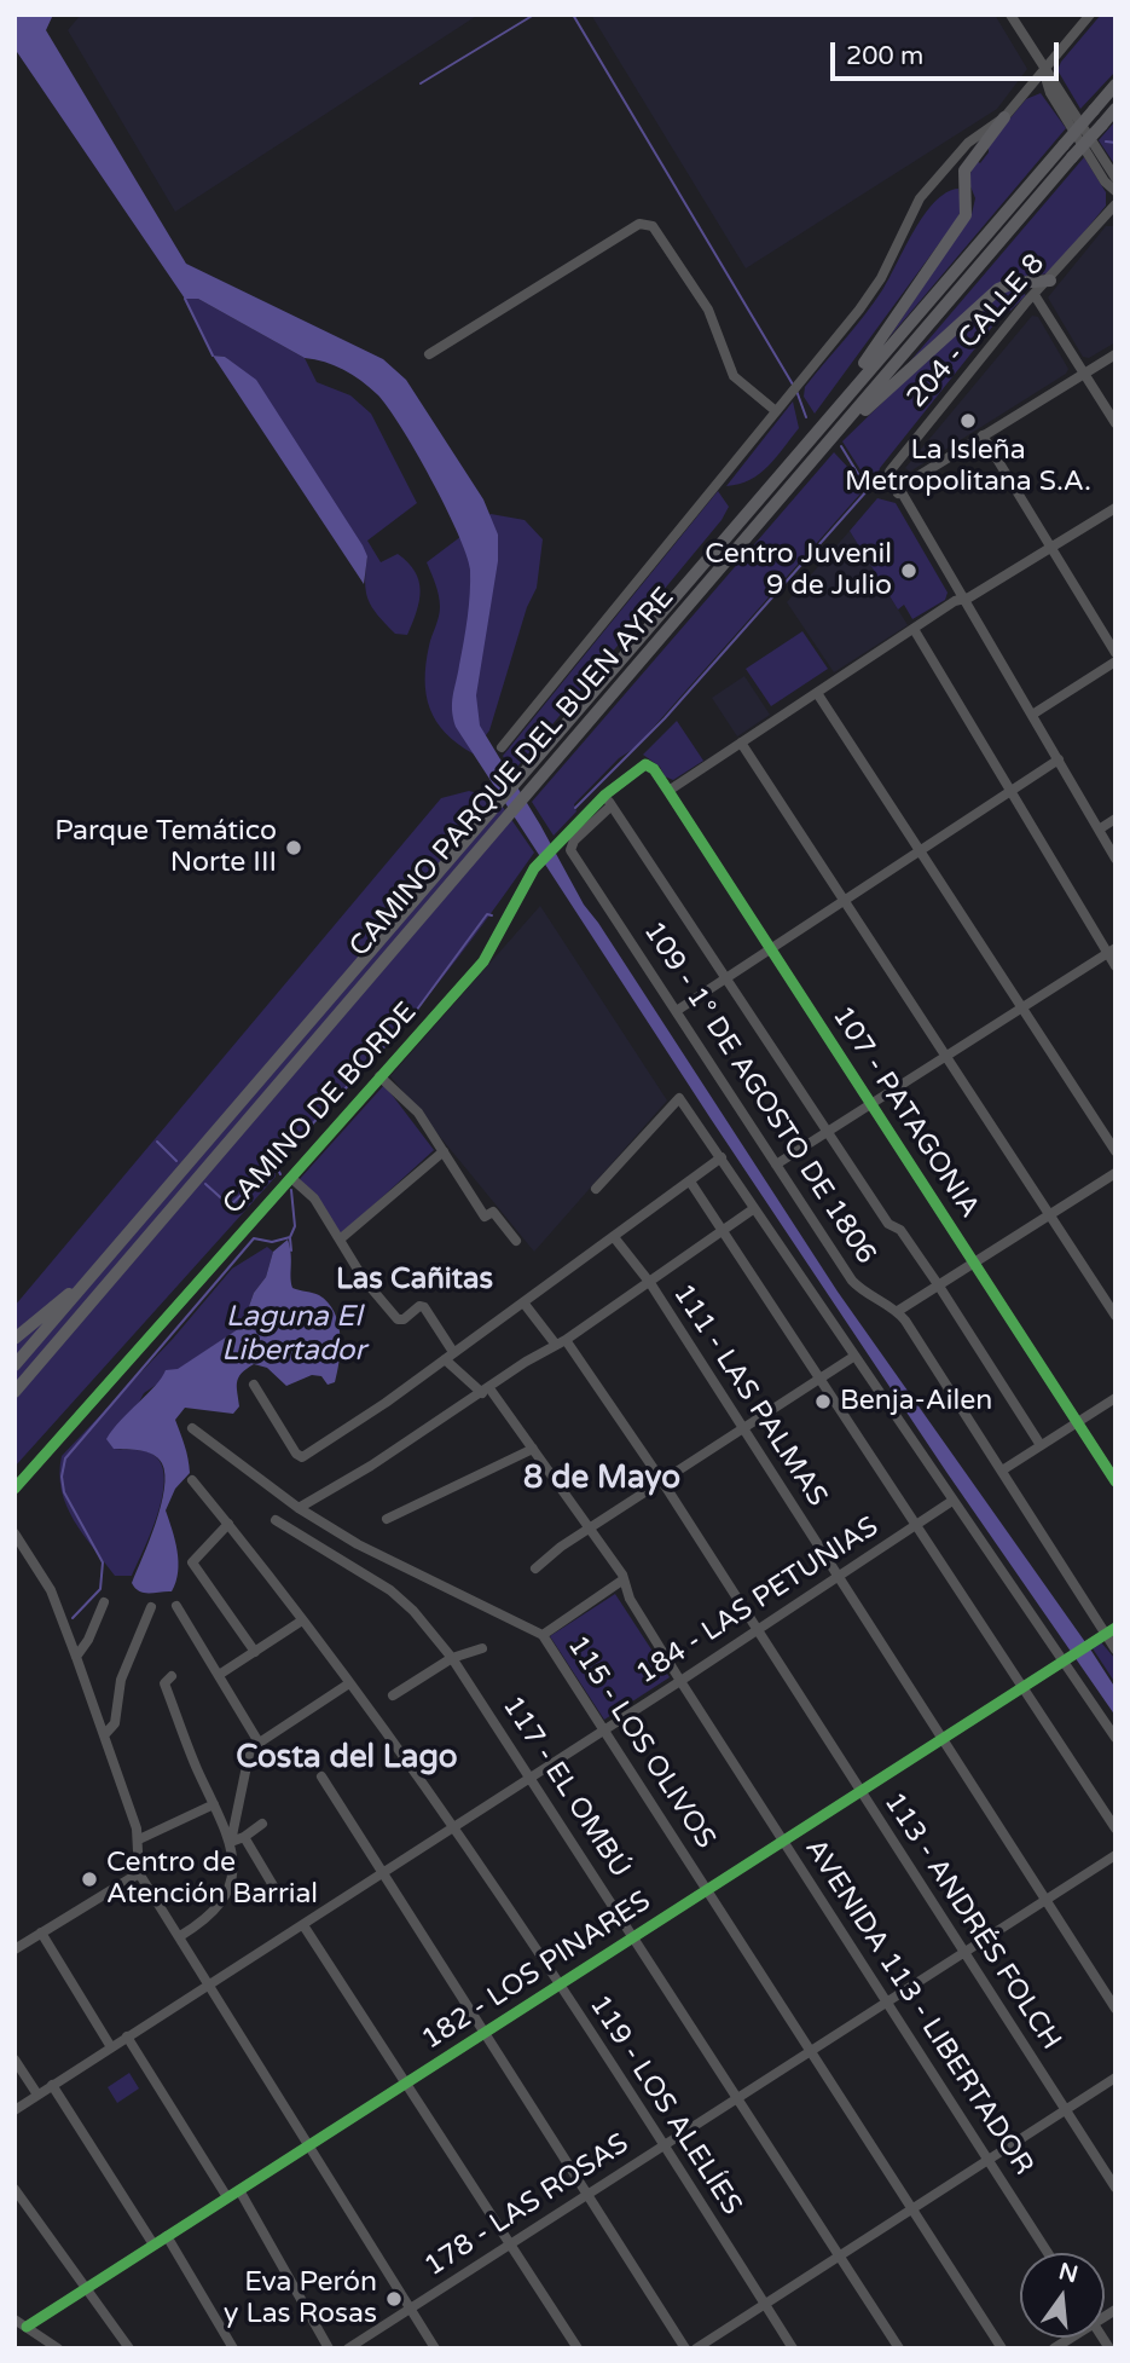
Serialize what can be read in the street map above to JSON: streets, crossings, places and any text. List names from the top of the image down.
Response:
{
  "streets": {
    "highway": ["CAMINO PARQUE DEL BUEN AYRE"],
    "street": [
      "204 - CALLE 8",
      "109 - 1° DE AGOSTO DE 1806",
      "CAMINO DE BORDE",
      "107 - PATAGONIA",
      "111 - LAS PALMAS",
      "184 - LAS PETUNIAS",
      "115 - LOS OLIVOS",
      "117 - EL OMBÚ",
      "113 - ANDRÉS FOLCH",
      "182 - LOS PINARES",
      "AVENIDA 113 - LIBERTADOR",
      "119 - LOS ALELÍES",
      "178 - LAS ROSAS"
    ]
  },
  "crossings": [
    ["109 - 1° DE AGOSTO DE 1806", "182 - LOS PINARES"],
    ["CAMINO DE BORDE", "107 - PATAGONIA"],
    ["111 - LAS PALMAS", "184 - LAS PETUNIAS"],
    ["111 - LAS PALMAS", "182 - LOS PINARES"],
    ["111 - LAS PALMAS", "178 - LAS ROSAS"],
    ["184 - LAS PETUNIAS", "115 - LOS OLIVOS"],
    ["184 - LAS PETUNIAS", "117 - EL OMBÚ"],
    ["184 - LAS PETUNIAS", "113 - ANDRÉS FOLCH"],
    ["184 - LAS PETUNIAS", "AVENIDA 113 - LIBERTADOR"],
    ["184 - LAS PETUNIAS", "119 - LOS ALELÍES"],
    ["115 - LOS OLIVOS", "182 - LOS PINARES"],
    ["115 - LOS OLIVOS", "178 - LAS ROSAS"],
    ["117 - EL OMBÚ", "182 - LOS PINARES"],
    ["117 - EL OMBÚ", "178 - LAS ROSAS"],
    ["113 - ANDRÉS FOLCH", "182 - LOS PINARES"],
    ["113 - ANDRÉS FOLCH", "178 - LAS ROSAS"],
    ["182 - LOS PINARES", "AVENIDA 113 - LIBERTADOR"],
    ["182 - LOS PINARES", "119 - LOS ALELÍES"],
    ["AVENIDA 113 - LIBERTADOR", "178 - LAS ROSAS"],
    ["119 - LOS ALELÍES", "178 - LAS ROSAS"]
  ],
  "districts": ["Las Cañitas", "8 de Mayo", "Costa del Lago"],
  "water": ["Laguna El Libertador"],
  "places": [
    "La Isleña Metropolitana S.A.",
    "Centro Juvenil 9 de Julio",
    "Parque Temático Norte III",
    "Benja-Ailen",
    "Centro de Atención Barrial",
    "Eva Perón y Las Rosas"
  ],
  "scale_bar": "200 m",
  "north": "top"
}
